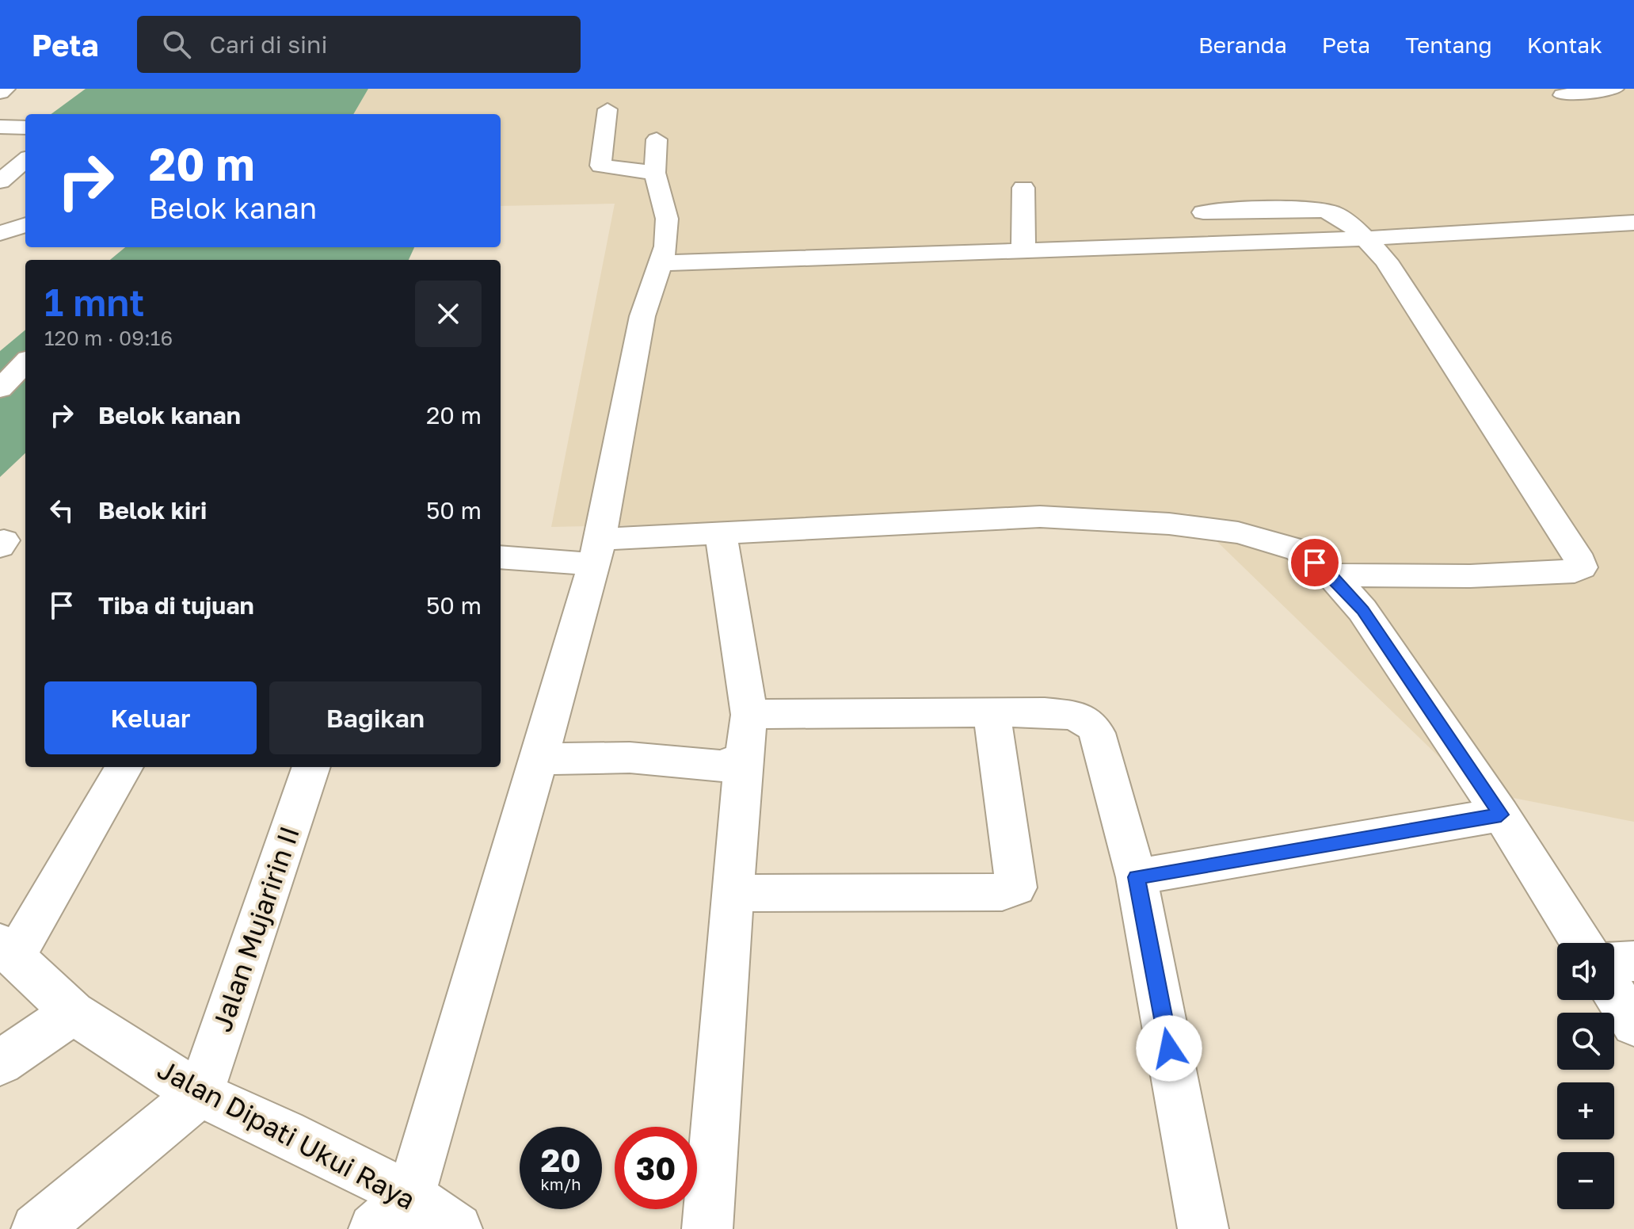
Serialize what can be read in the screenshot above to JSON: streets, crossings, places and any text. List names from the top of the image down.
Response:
{
  "streets": {
    "street": ["Jalan Mujaririn II", "Jalan Dipati Ukui Raya"]
  },
  "crossings": [
    ["Jalan Mujaririn II", "Jalan Dipati Ukui Raya"]
  ],
  "page": {
    "header": "Peta",
    "search": "Cari di sini",
    "nav": [
      "Beranda",
      "Peta",
      "Tentang",
      "Kontak"
    ],
    "turn": ["20 m", "Belok kanan"],
    "heading": ["1 mnt", "120 m · 09:16"],
    "list": [
      {
        "name": "Belok kanan",
        "value": "20 m"
      },
      {
        "name": "Belok kiri",
        "value": "50 m"
      },
      {
        "name": "Tiba di tujuan",
        "value": "50 m"
      }
    ],
    "buttons": ["Keluar", "Bagikan"],
    "map_buttons": ["+", "−"],
    "speed": "20 km/h",
    "limit": "30"
  }
}
